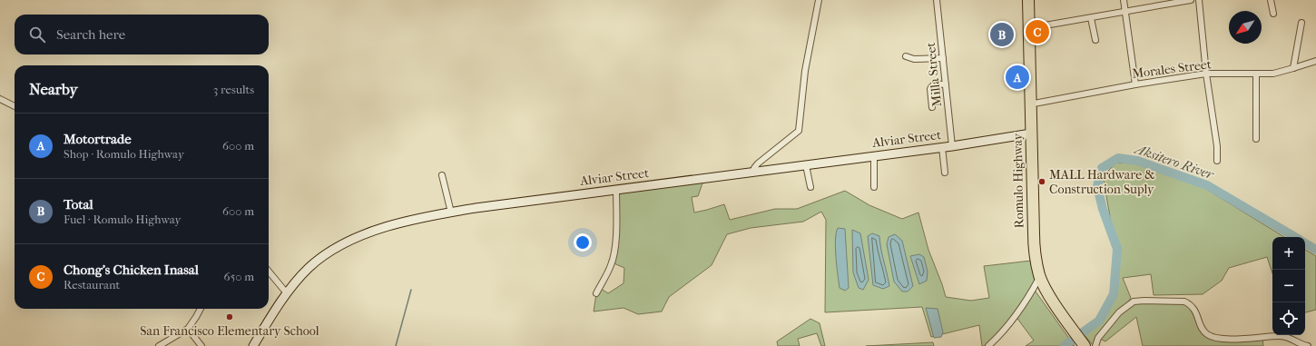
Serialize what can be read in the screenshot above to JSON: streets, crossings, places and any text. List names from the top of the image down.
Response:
{
  "streets": {
    "highway": ["Romulo Highway"],
    "street": ["Morales Street", "Milla Street", "Alviar Street"]
  },
  "crossings": [
    ["Morales Street", "Romulo Highway"],
    ["Milla Street", "Alviar Street"],
    ["Alviar Street", "Romulo Highway"]
  ],
  "water": ["Aksitero River"],
  "places": ["MALL Hardware & Construction Suply", "San Francisco Elementary School"],
  "north": "bottom left",
  "page": {
    "search": "Search here",
    "pins": ["C", "B", "A"],
    "heading": ["Nearby", "3 results"],
    "list": [
      {
        "mark": "A",
        "name": "Motortrade",
        "note": "Shop · Romulo Highway",
        "value": "600 m"
      },
      {
        "mark": "B",
        "name": "Total",
        "note": "Fuel · Romulo Highway",
        "value": "600 m"
      },
      {
        "mark": "C",
        "name": "Chong's Chicken Inasal",
        "note": "Restaurant",
        "value": "650 m"
      }
    ],
    "map_buttons": ["+", "−"]
  }
}
